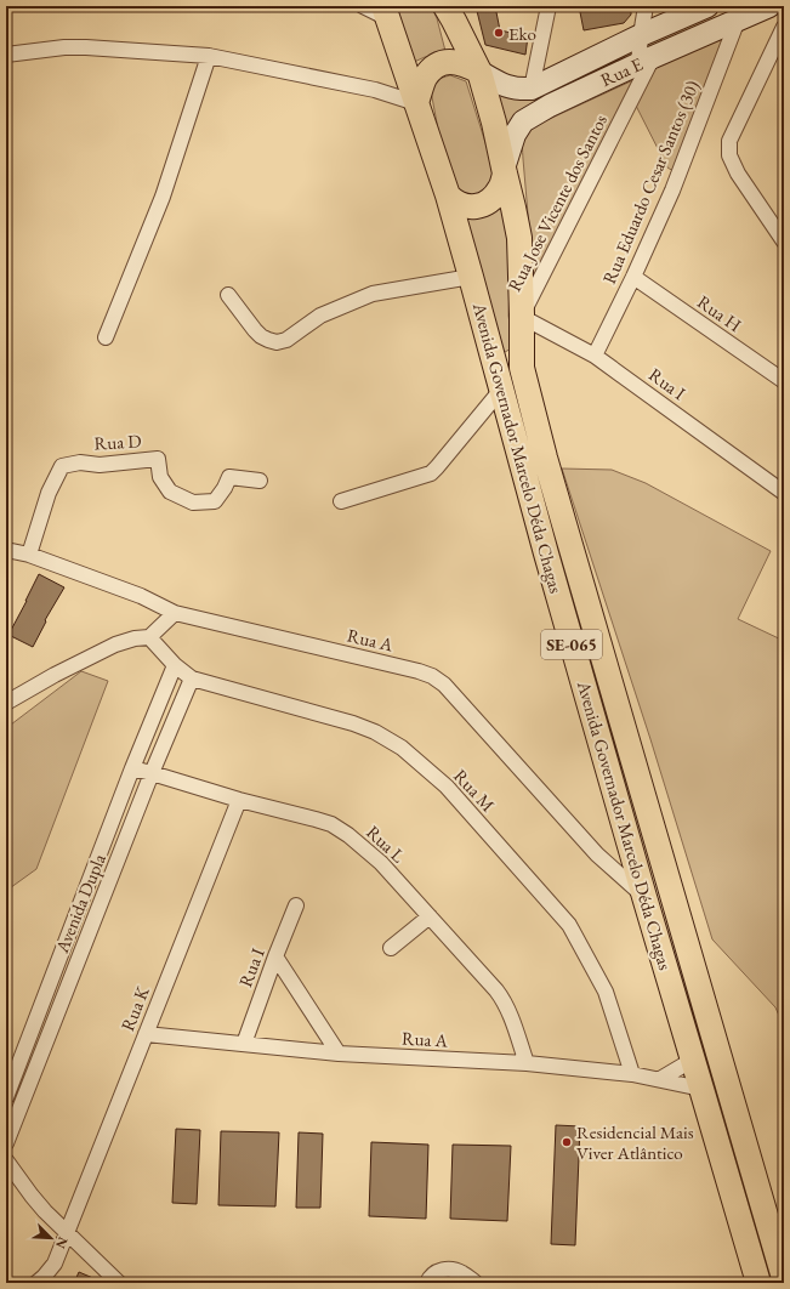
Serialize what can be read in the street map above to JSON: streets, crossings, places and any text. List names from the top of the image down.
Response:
{
  "streets": {
    "main road": ["Avenida Governador Marcelo Déda Chagas", "SE-065"],
    "street": [
      "Rua E",
      "Rua Eduardo Cesar Santos (30)",
      "Rua Jose Vicente dos Santos",
      "Rua H",
      "Rua I",
      "Rua D",
      "Rua A",
      "Rua M",
      "Rua L",
      "Avenida Dupla",
      "Rua K"
    ]
  },
  "crossings": [
    ["Rua E", "Rua Eduardo Cesar Santos (30)"],
    ["Rua E", "Rua Jose Vicente dos Santos"],
    ["Rua E", "Avenida Governador Marcelo Déda Chagas"],
    ["Rua Eduardo Cesar Santos (30)", "Rua H"],
    ["Rua Eduardo Cesar Santos (30)", "Rua I"],
    ["Rua Jose Vicente dos Santos", "Rua I"],
    ["Rua Jose Vicente dos Santos", "Avenida Governador Marcelo Déda Chagas"],
    ["Rua I", "Avenida Governador Marcelo Déda Chagas"],
    ["Rua I", "Rua A"],
    ["Rua D", "Rua A"],
    ["Avenida Governador Marcelo Déda Chagas", "Rua A"],
    ["Rua A", "Rua M"],
    ["Rua A", "Rua L"],
    ["Rua A", "Rua K"],
    ["Rua M", "Avenida Dupla"],
    ["Rua L", "Avenida Dupla"],
    ["Rua L", "Rua K"]
  ],
  "places": ["Eko", "Residencial Mais Viver Atlântico"],
  "north": "bottom right"
}
